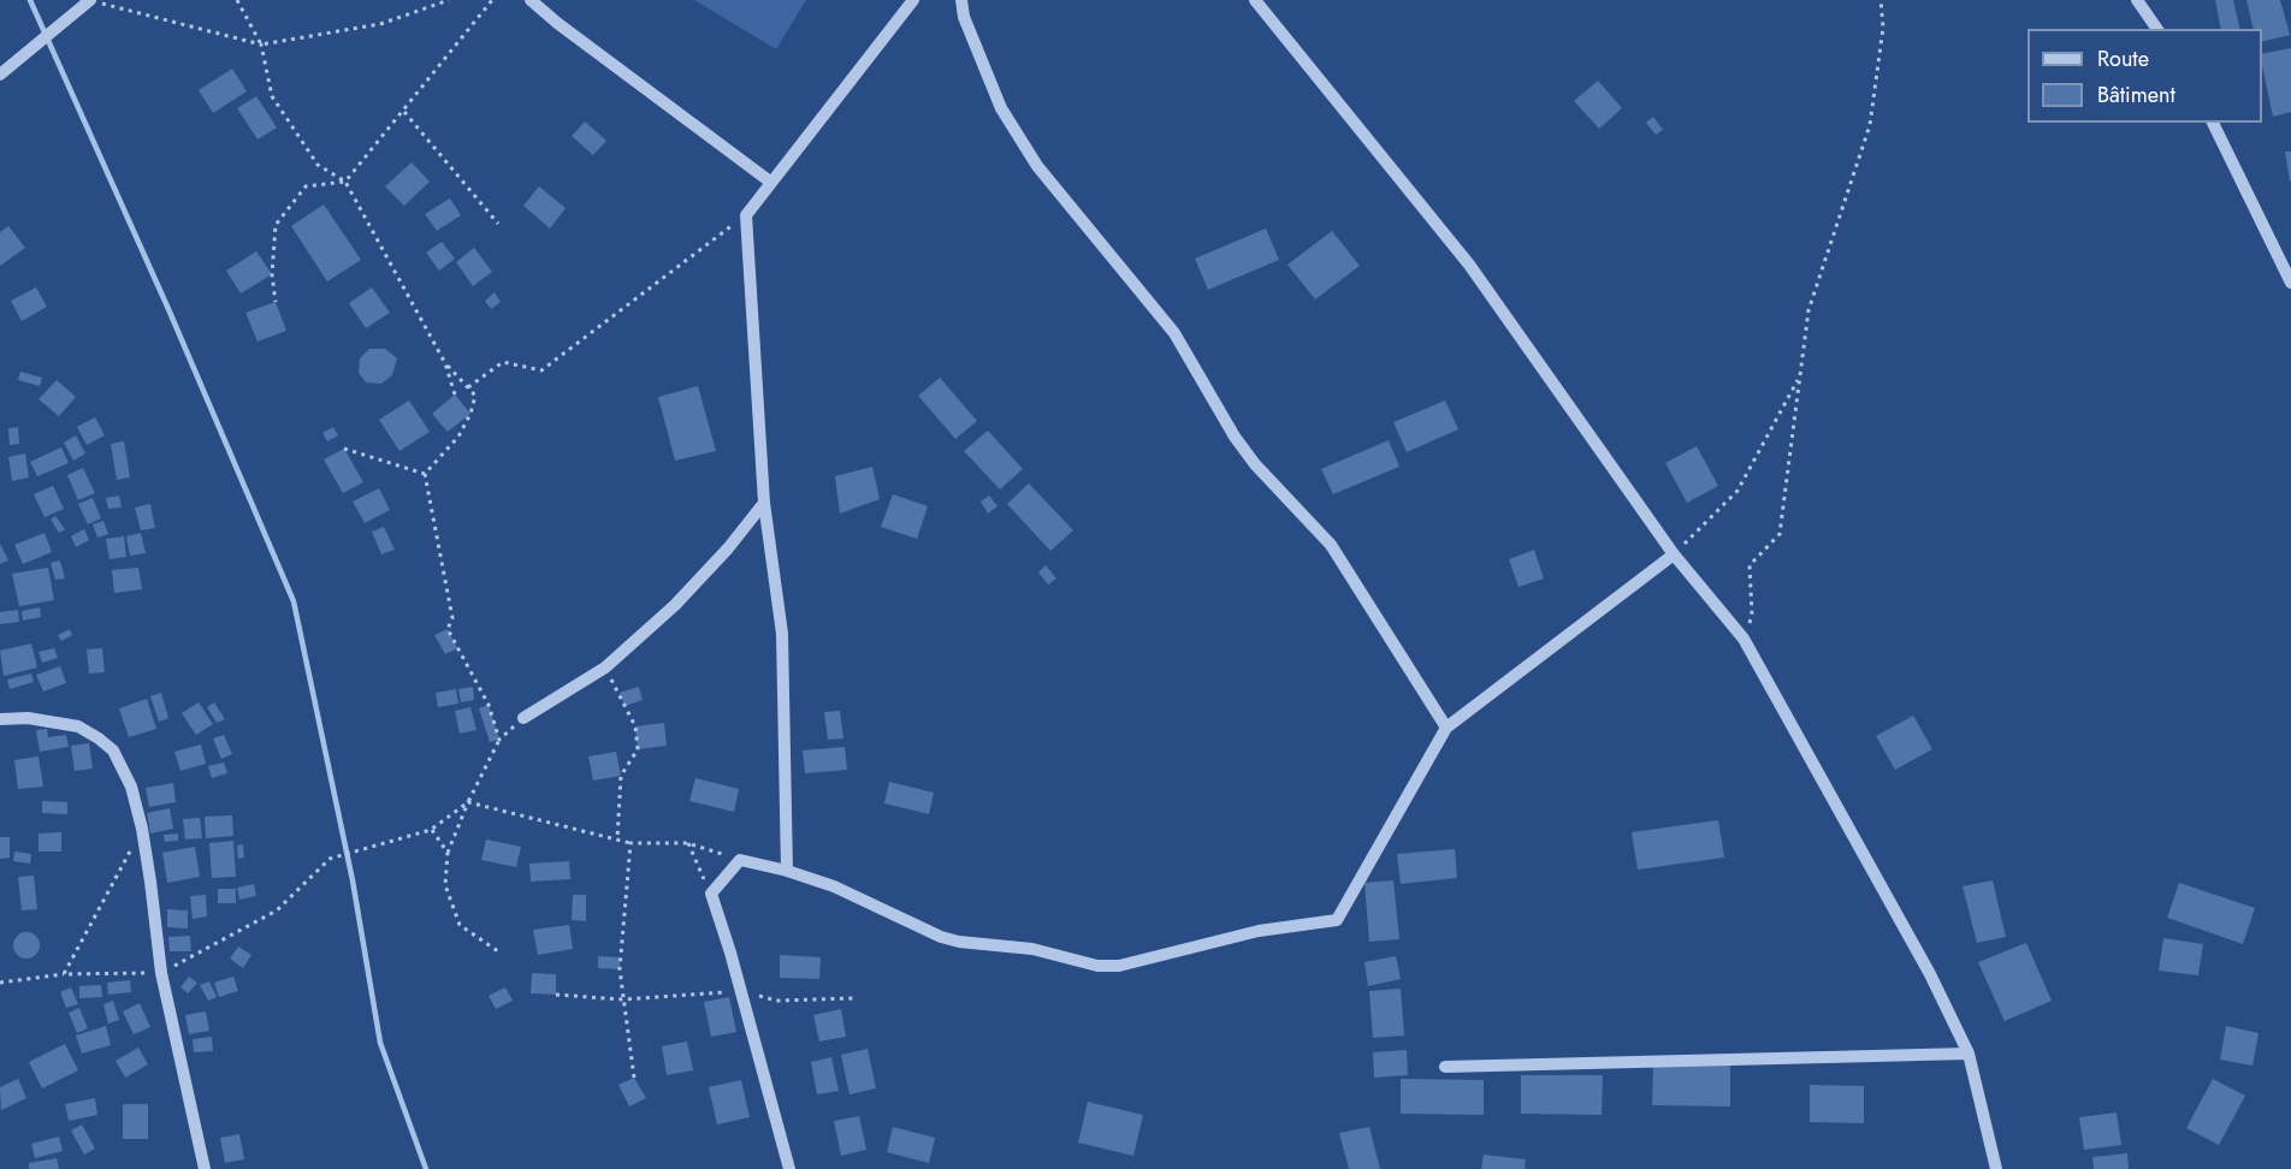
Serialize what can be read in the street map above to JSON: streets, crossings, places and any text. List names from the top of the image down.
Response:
{
  "legend": ["Route", "Bâtiment"]
}
